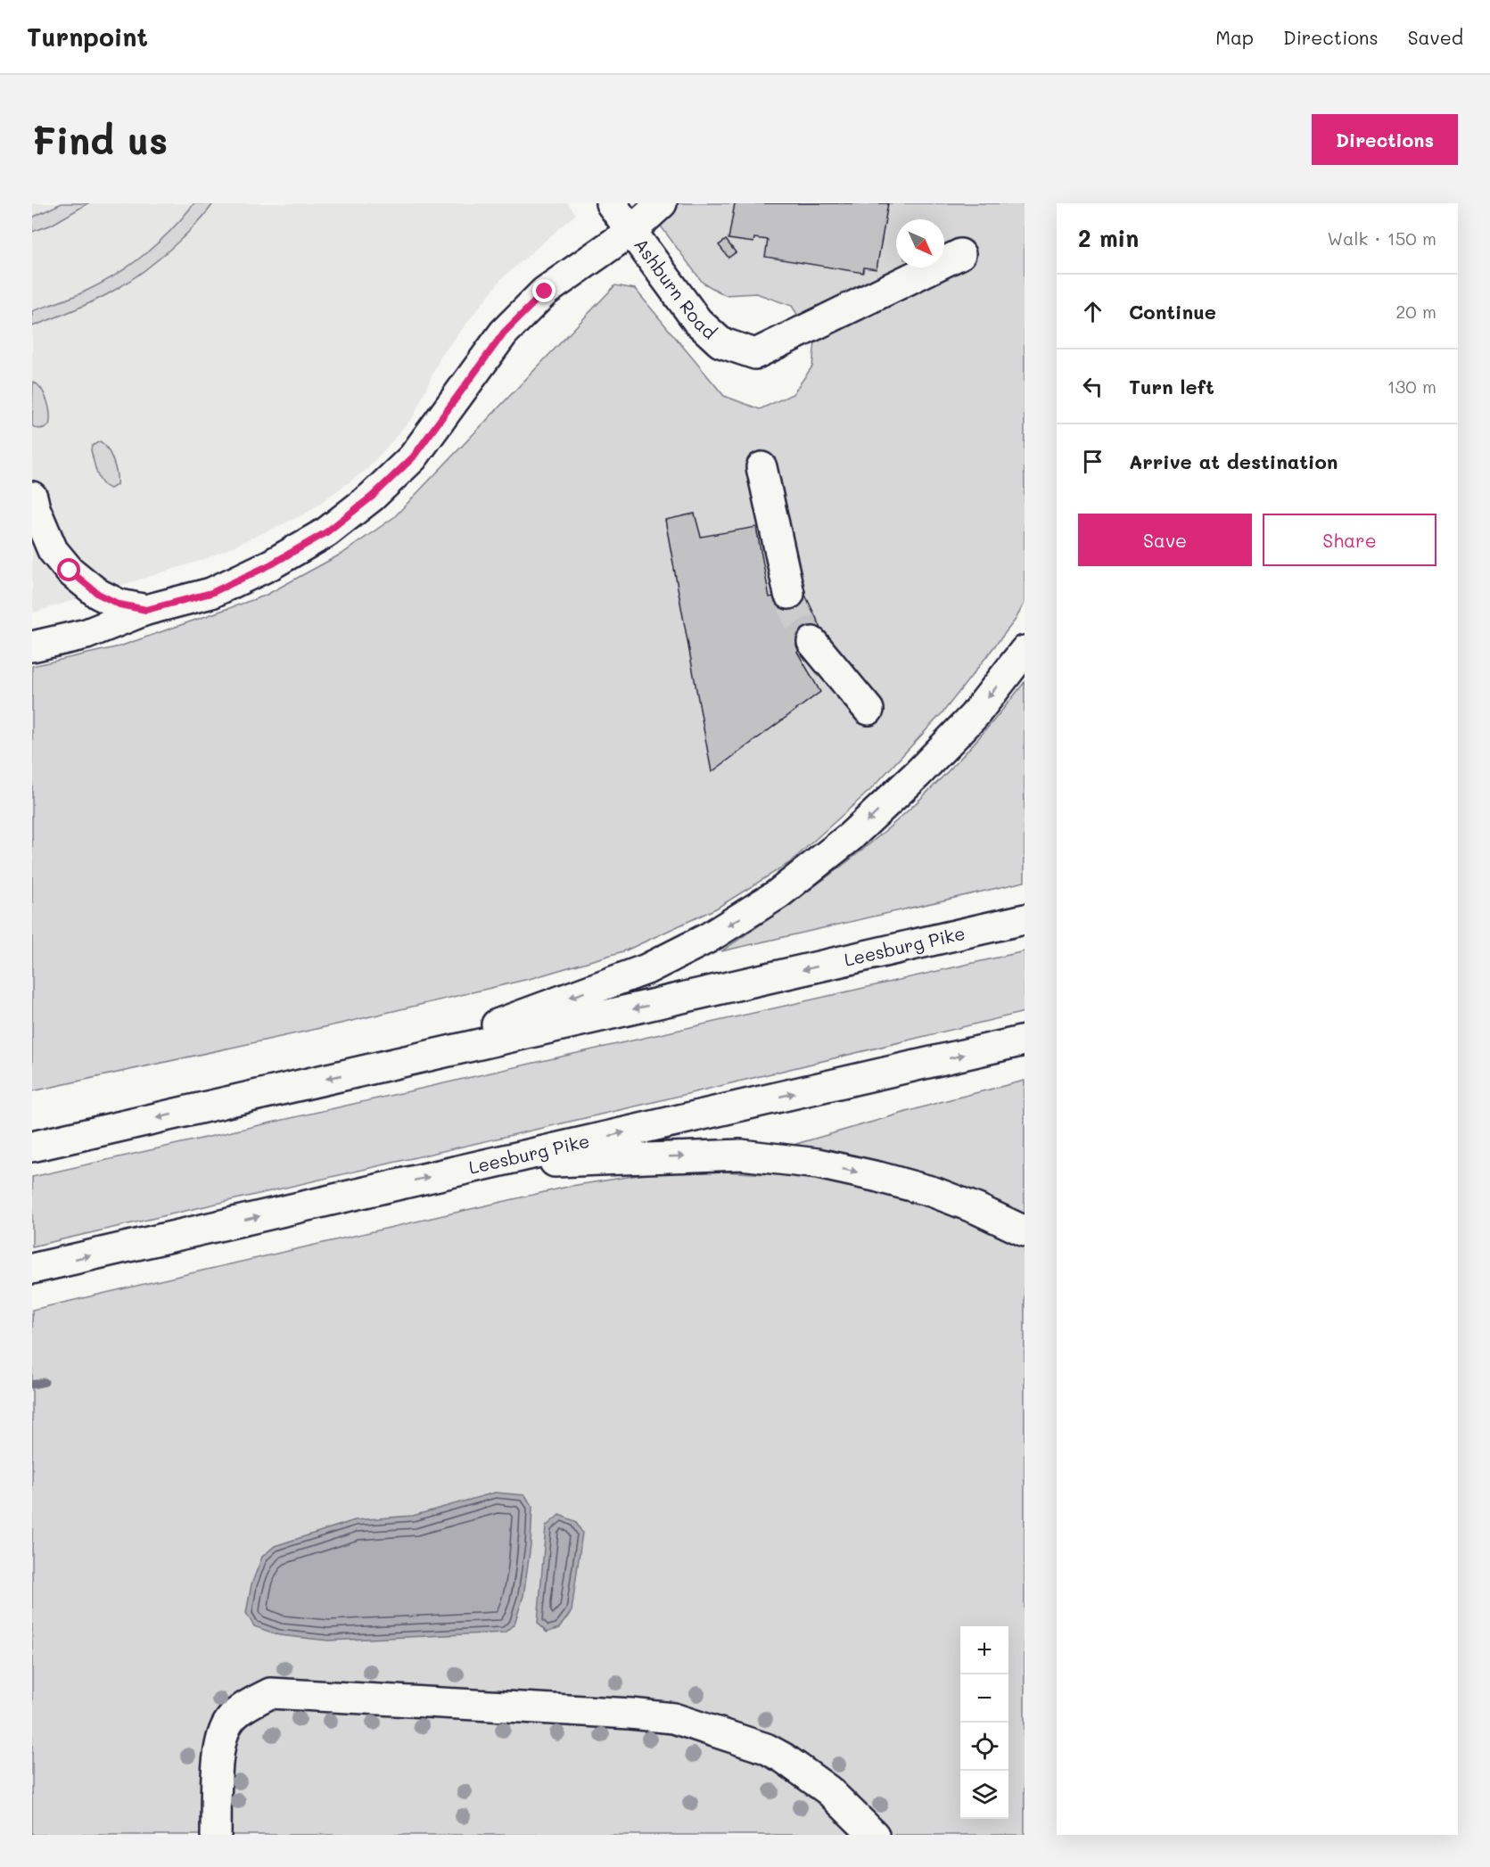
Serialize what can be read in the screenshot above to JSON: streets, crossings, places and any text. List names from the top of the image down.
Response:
{
  "streets": {
    "main road": ["Ashburn Road", "Leesburg Pike"]
  },
  "north": "bottom right",
  "page": {
    "header": "Turnpoint",
    "nav": ["Map", "Directions", "Saved"],
    "buttons": [
      "Directions",
      ["Save", "Share"]
    ],
    "title": "Find us",
    "heading": ["2 min", "Walk · 150 m"],
    "list": [
      ["Continue", "20 m"],
      ["Turn left", "130 m"],
      "Arrive at destination"
    ],
    "map_buttons": ["+", "−"]
  }
}
